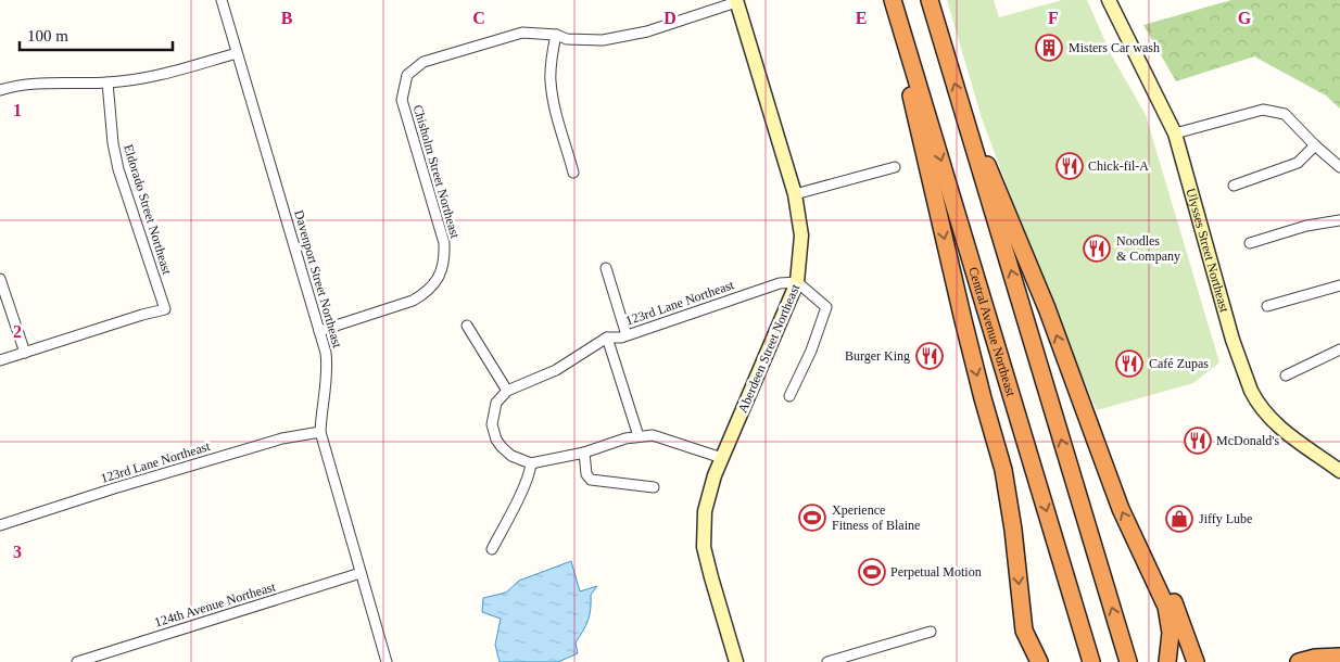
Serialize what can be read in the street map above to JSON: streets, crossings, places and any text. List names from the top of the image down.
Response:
{
  "streets": {
    "highway": ["Central Avenue Northeast"],
    "street": [
      "Chisholm Street Northeast",
      "Eldorado Street Northeast",
      "Ulysses Street Northeast",
      "Davenport Street Northeast",
      "123rd Lane Northeast",
      "Aberdeen Street Northeast",
      "124th Avenue Northeast"
    ]
  },
  "crossings": [
    ["Chisholm Street Northeast", "Davenport Street Northeast"],
    ["Davenport Street Northeast", "123rd Lane Northeast"],
    ["Davenport Street Northeast", "124th Avenue Northeast"],
    ["123rd Lane Northeast", "Aberdeen Street Northeast"]
  ],
  "places": {
    "building": ["Misters Car wash"],
    "restaurant": [
      "Chick-fil-A",
      "Noodles & Company",
      "Burger King",
      "Café Zupas",
      "McDonald's"
    ],
    "sports": ["Xperience Fitness of Blaine", "Perpetual Motion"],
    "shop": ["Jiffy Lube"]
  },
  "scale_bar": "100 m",
  "grid": {
    "columns": [
      "B",
      "C",
      "D",
      "E",
      "F",
      "G"
    ],
    "rows": ["1", "2", "3"]
  }
}
